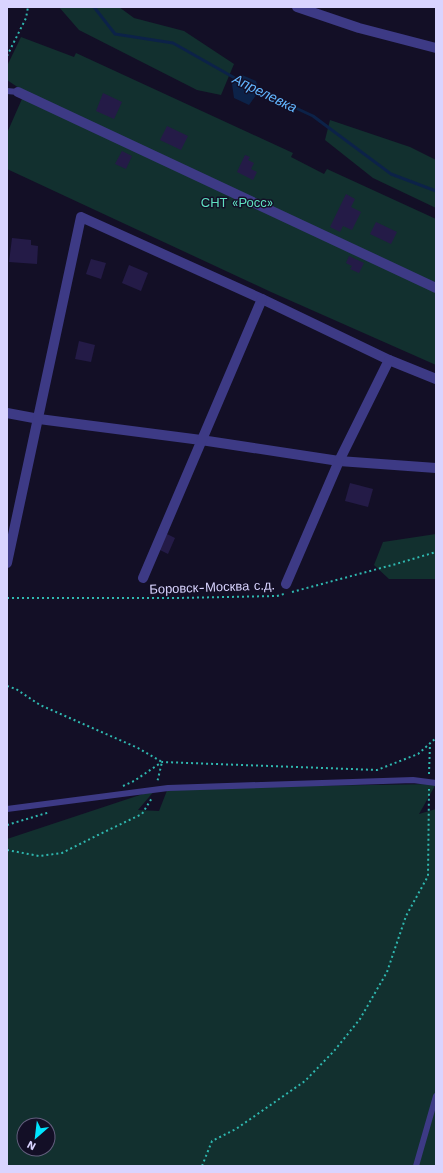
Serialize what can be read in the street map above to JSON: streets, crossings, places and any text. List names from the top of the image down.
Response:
{
  "streets": {
    "path": ["Боровск-Москва с.д."]
  },
  "water": ["Апрелевка"],
  "parks": ["СНТ «Росс»"],
  "north": "bottom left"
}
